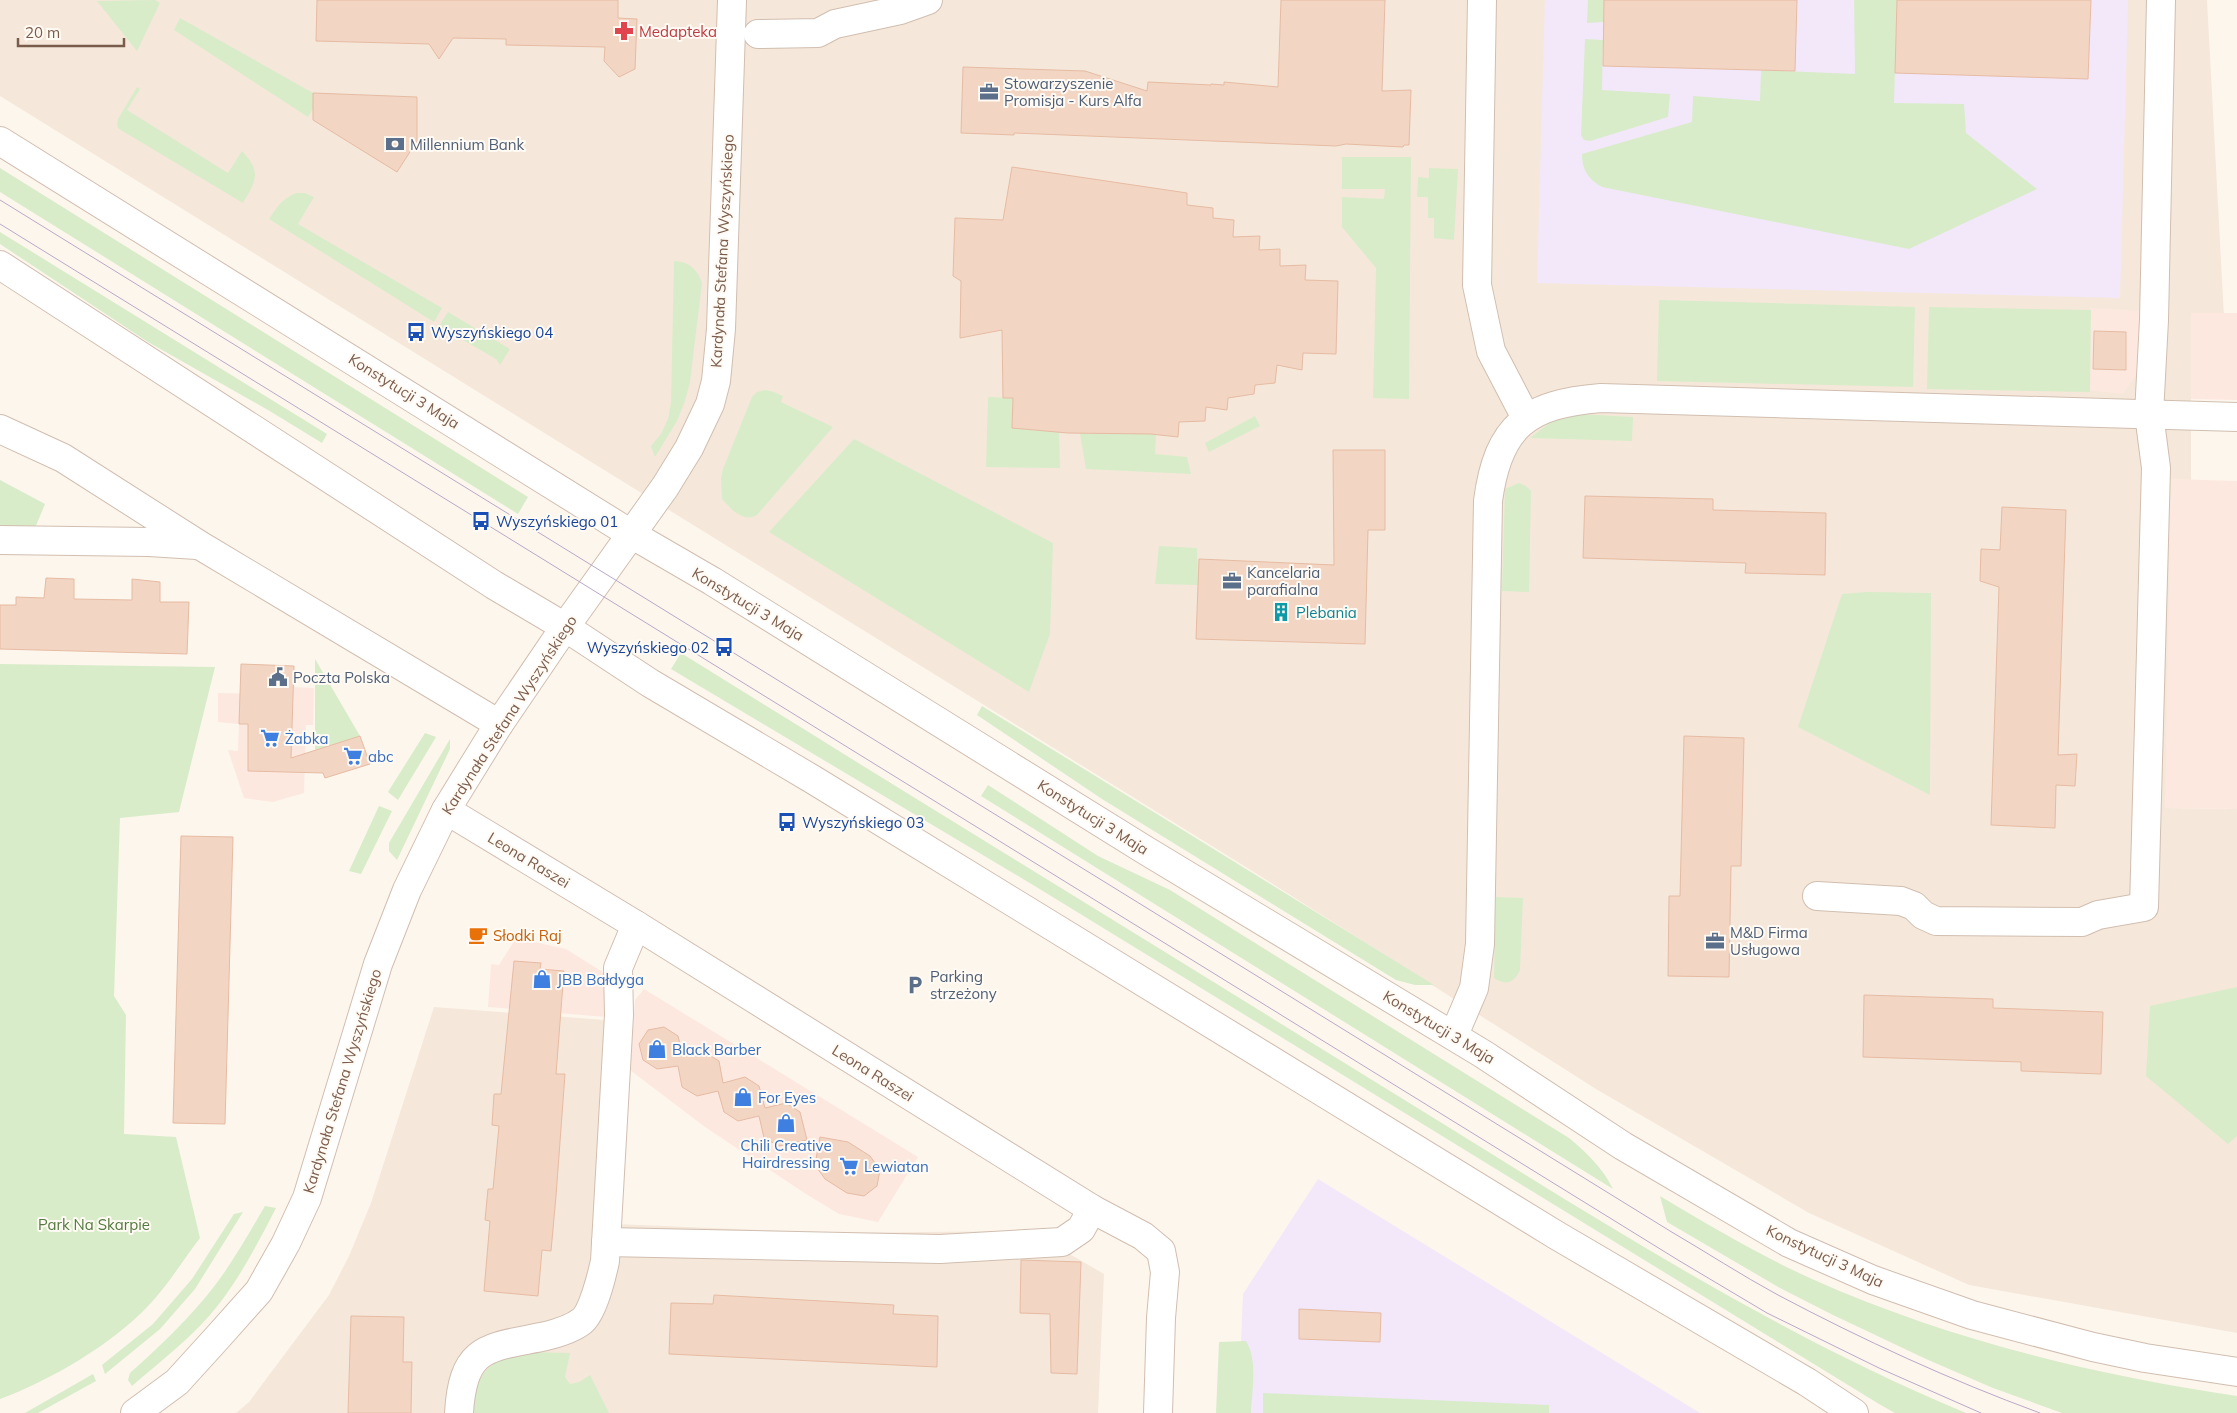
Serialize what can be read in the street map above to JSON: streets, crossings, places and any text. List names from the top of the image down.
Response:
{
  "streets": {
    "street": ["Kardynała Stefana Wyszyńskiego", "Konstytucji 3 Maja", "Leona Raszei"]
  },
  "crossings": [
    ["Kardynała Stefana Wyszyńskiego", "Konstytucji 3 Maja"],
    ["Kardynała Stefana Wyszyńskiego", "Leona Raszei"]
  ],
  "parks": ["Park Na Skarpie"],
  "places": {
    "pharmacy": ["Medapteka"],
    "office": ["Stowarzyszenie Promisja - Kurs Alfa", "Kancelaria parafialna", "M&D Firma Usługowa"],
    "bank": ["Millennium Bank"],
    "bus stop": [
      "Wyszyńskiego 04",
      "Wyszyńskiego 01",
      "Wyszyńskiego 02",
      "Wyszyńskiego 03"
    ],
    "building": ["Plebania"],
    "public building": ["Poczta Polska"],
    "supermarket": ["Żabka", "abc", "Lewiatan"],
    "cafe": ["Słodki Raj"],
    "shop": [
      "JBB Bałdyga",
      "Black Barber",
      "For Eyes",
      "Chili Creative Hairdressing"
    ],
    "parking": ["Parking strzeżony"]
  },
  "scale_bar": "20 m"
}
